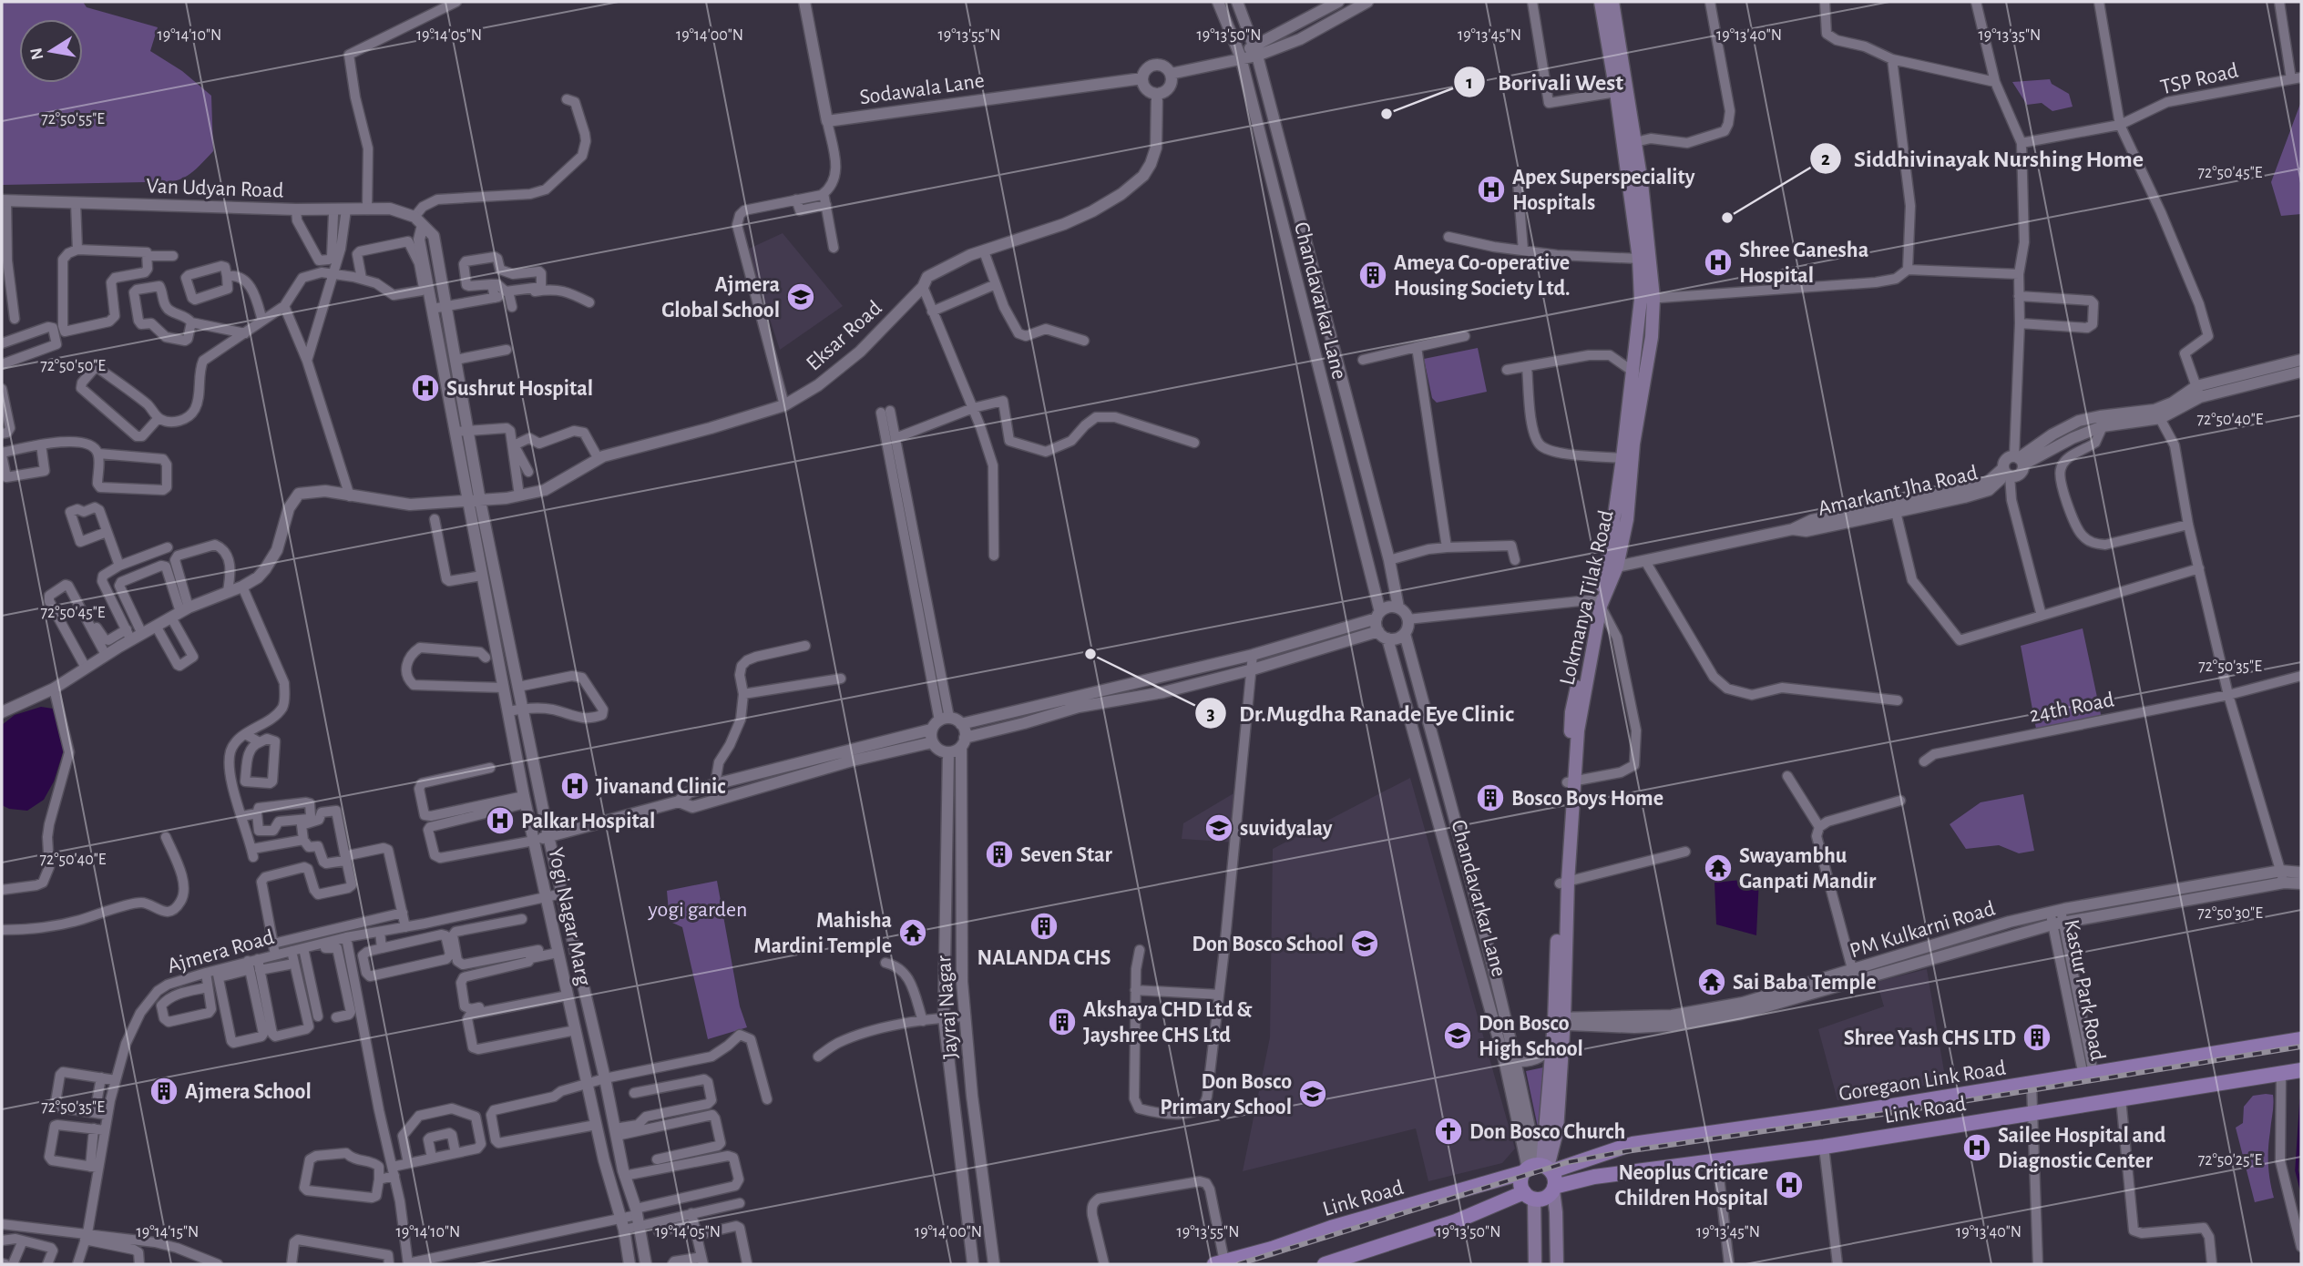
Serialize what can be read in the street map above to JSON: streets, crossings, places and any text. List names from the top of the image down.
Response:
{
  "streets": {
    "main road": ["Lokmanya Tilak Road", "Goregaon Link Road", "Link Road"],
    "street": [
      "TSP Road",
      "Sodawala Lane",
      "Van Udyan Road",
      "Chandavarkar Lane",
      "Eksar Road",
      "Amarkant Jha Road",
      "24th Road",
      "Yogi Nagar Marg",
      "PM Kulkarni Road",
      "Ajmera Road",
      "Kastur Park Road",
      "Jayraj Nagar"
    ]
  },
  "crossings": [
    ["Sodawala Lane", "Eksar Road"],
    ["Chandavarkar Lane", "Lokmanya Tilak Road"],
    ["Chandavarkar Lane", "Goregaon Link Road"],
    ["Chandavarkar Lane", "Link Road"],
    ["Eksar Road", "Yogi Nagar Marg"],
    ["Amarkant Jha Road", "Lokmanya Tilak Road"],
    ["Lokmanya Tilak Road", "PM Kulkarni Road"],
    ["Lokmanya Tilak Road", "Goregaon Link Road"],
    ["Lokmanya Tilak Road", "Link Road"],
    ["Yogi Nagar Marg", "Ajmera Road"],
    ["PM Kulkarni Road", "Kastur Park Road"],
    ["Kastur Park Road", "Goregaon Link Road"],
    ["Goregaon Link Road", "Link Road"]
  ],
  "parks": ["yogi garden"],
  "places": {
    "other": ["Borivali West", "Siddhivinayak Nurshing Home", "Dr.Mugdha Ranade Eye Clinic"],
    "hospital": [
      "Apex Superspeciality Hospitals",
      "Shree Ganesha Hospital",
      "Sushrut Hospital",
      "Jivanand Clinic",
      "Palkar Hospital",
      "Sailee Hospital and Diagnostic Center",
      "Neoplus Criticare Children Hospital"
    ],
    "building": [
      "Ameya Co-operative Housing Society Ltd.",
      "Bosco Boys Home",
      "Seven Star",
      "NALANDA CHS",
      "Akshaya CHD Ltd & Jayshree CHS Ltd",
      "Shree Yash CHS LTD",
      "Ajmera School"
    ],
    "school or university": [
      "Ajmera Global School",
      "suvidyalay",
      "Don Bosco School",
      "Don Bosco High School",
      "Don Bosco Primary School"
    ],
    "temple": ["Swayambhu Ganpati Mandir", "Mahisha Mardini Temple", "Sai Baba Temple"],
    "church": ["Don Bosco Church"]
  },
  "north": "left",
  "coordinates": [
    "19°14'10\"N",
    "19°14'05\"N",
    "19°14'00\"N",
    "19°13'55\"N",
    "19°13'50\"N",
    "19°13'45\"N",
    "19°13'40\"N",
    "19°13'35\"N",
    "72°50'55\"E",
    "72°50'45\"E",
    "72°50'50\"E",
    "72°50'40\"E",
    "72°50'35\"E",
    "72°50'30\"E",
    "72°50'25\"E",
    "19°14'15\"N"
  ]
}
